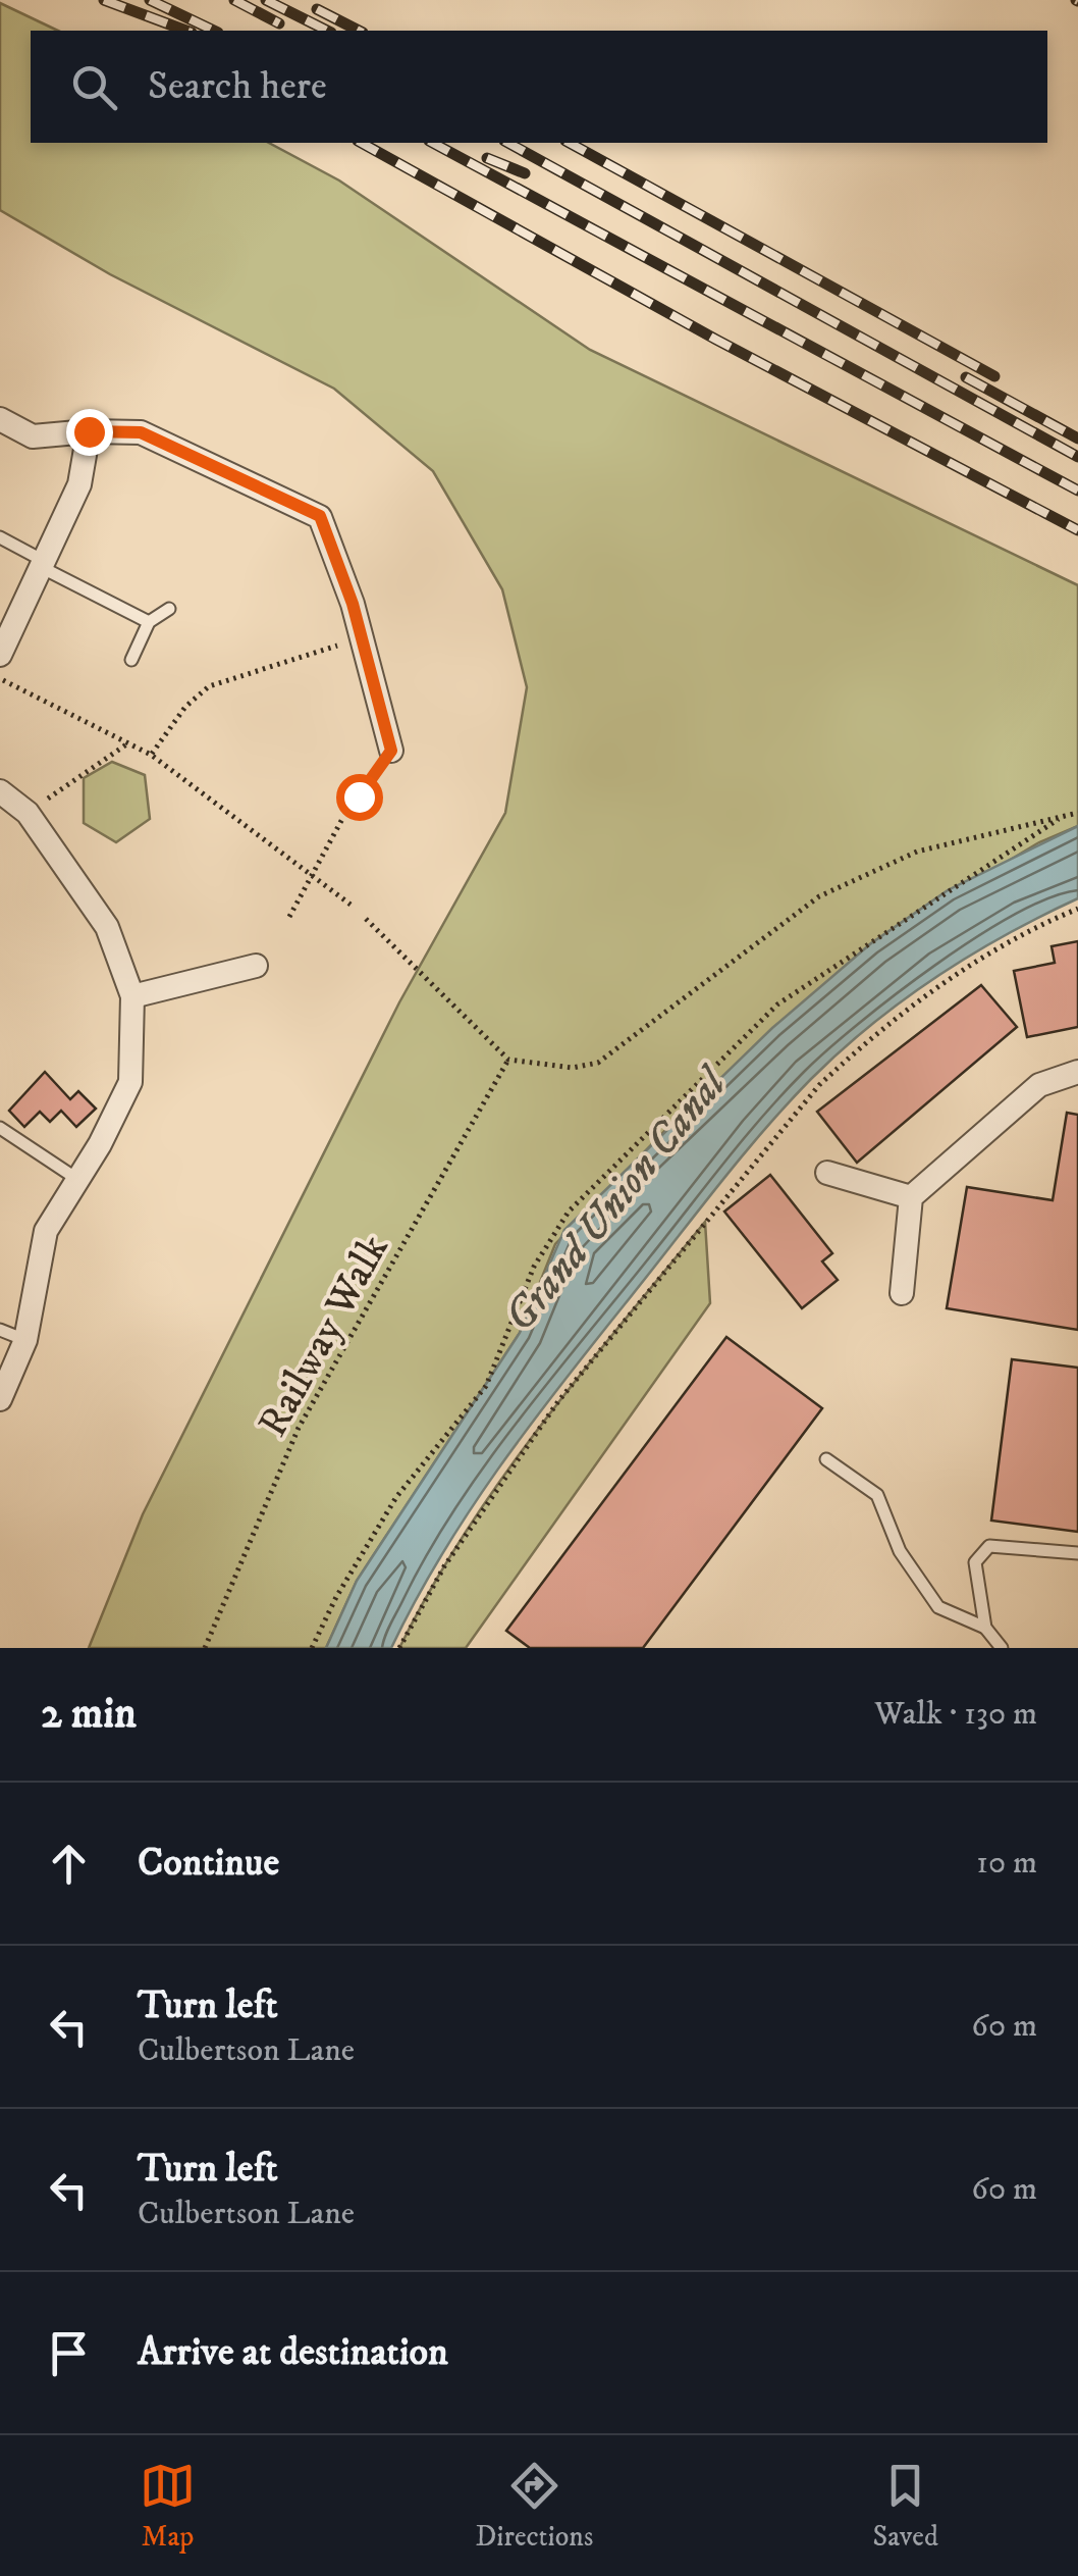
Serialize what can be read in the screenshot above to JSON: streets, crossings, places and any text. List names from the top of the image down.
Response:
{
  "streets": {
    "path": ["Railway Walk"]
  },
  "water": ["Grand Union Canal"],
  "page": {
    "search": "Search here",
    "heading": ["2 min", "Walk · 130 m"],
    "list": [
      ["Continue", "10 m"],
      ["Turn left", "Culbertson Lane", "60 m"],
      ["Turn left", "Culbertson Lane", "60 m"],
      "Arrive at destination"
    ],
    "nav": ["Map", "Directions", "Saved"]
  }
}
